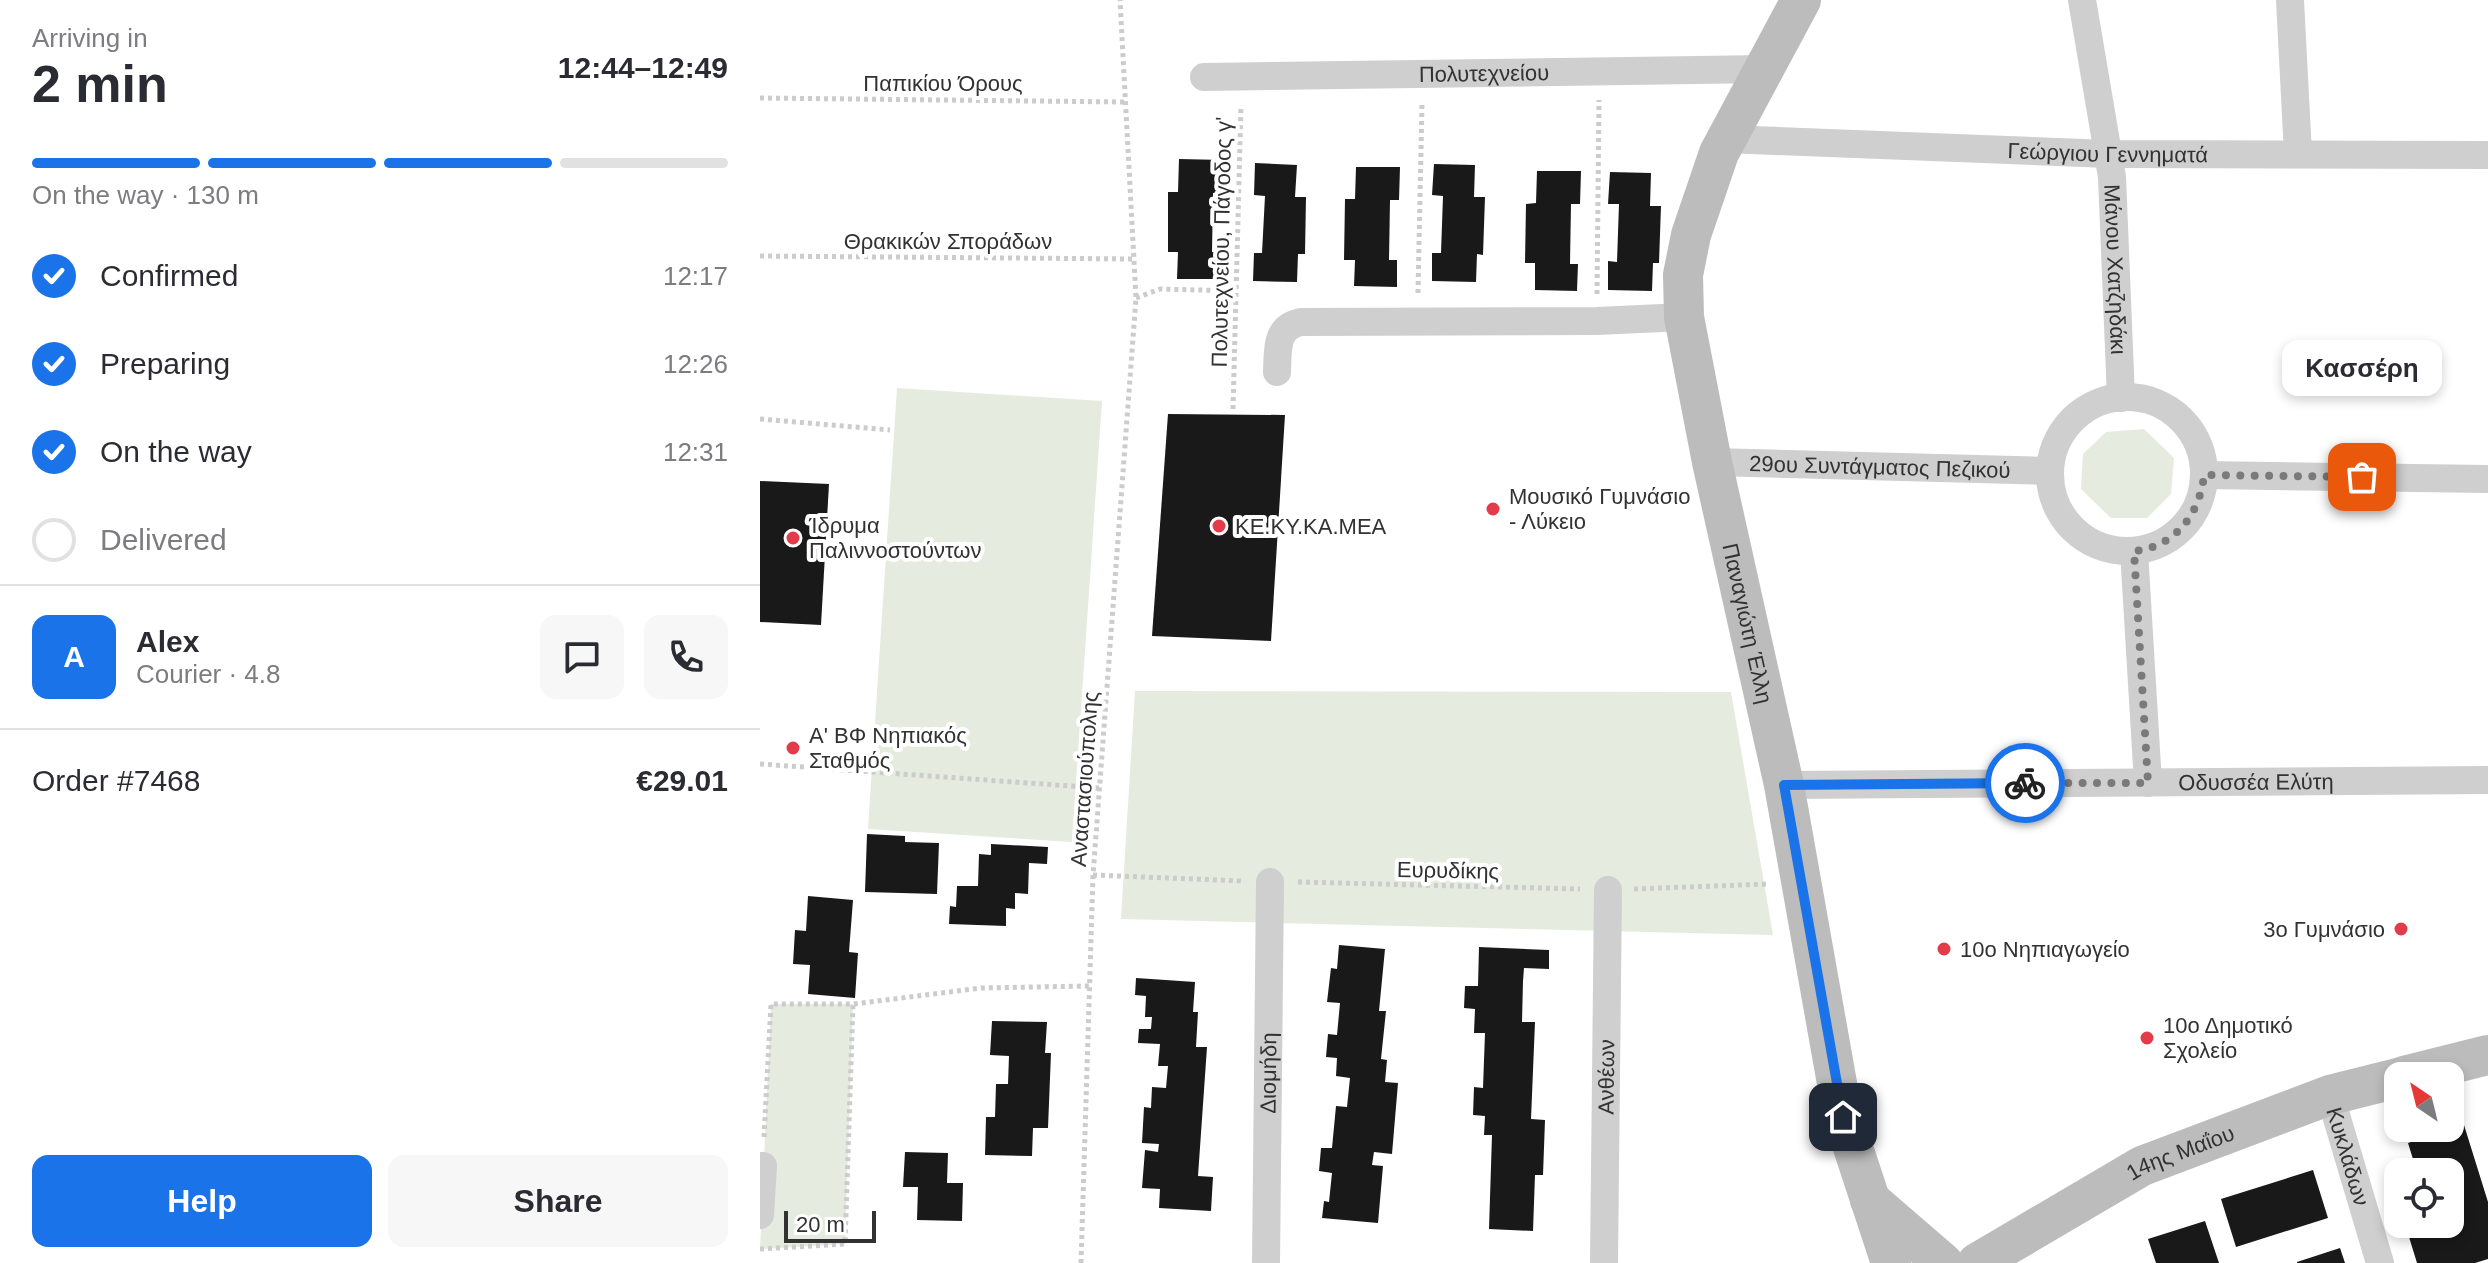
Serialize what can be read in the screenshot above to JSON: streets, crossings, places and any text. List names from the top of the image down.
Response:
{
  "streets": {
    "street": [
      "Πολυτεχνείου",
      "Γεώργιου Γεννηματά",
      "Μάνου Χατζηδάκι",
      "29ου Συντάγματος Πεζικού",
      "Παναγιώτη Έλλη",
      "Οδυσσέα Ελύτη",
      "Διομήδη",
      "Ανθέων",
      "14ης Μαΐου",
      "Κυκλάδων"
    ],
    "path": [
      "Παπικίου Όρους",
      "Θρακικών Σποράδων",
      "Πολυτεχνείου, Πάγοδος γ'",
      "Αναστασιούπολης",
      "Ευρυδίκης"
    ]
  },
  "crossings": [
    ["Πολυτεχνείου", "Πολυτεχνείου, Πάγοδος γ'"],
    ["Πολυτεχνείου", "Παναγιώτη Έλλη"],
    ["Παπικίου Όρους", "Αναστασιούπολης"],
    ["Γεώργιου Γεννηματά", "Μάνου Χατζηδάκι"],
    ["Γεώργιου Γεννηματά", "Παναγιώτη Έλλη"],
    ["Θρακικών Σποράδων", "Αναστασιούπολης"],
    ["Μάνου Χατζηδάκι", "29ου Συντάγματος Πεζικού"],
    ["29ου Συντάγματος Πεζικού", "Παναγιώτη Έλλη"],
    ["Παναγιώτη Έλλη", "Οδυσσέα Ελύτη"],
    ["Παναγιώτη Έλλη", "Ευρυδίκης"],
    ["Αναστασιούπολης", "Ευρυδίκης"],
    ["Ευρυδίκης", "Διομήδη"],
    ["Ευρυδίκης", "Ανθέων"],
    ["14ης Μαΐου", "Κυκλάδων"]
  ],
  "places": [
    "Κασσέρη",
    "Μουσικό Γυμνάσιο - Λύκειο",
    "ΚΕ.ΚΥ.ΚΑ.ΜΕΑ",
    "Ίδρυμα Παλιννοστούντων",
    "Α' ΒΦ Νηπιακός Σταθμός",
    "3ο Γυμνάσιο",
    "10ο Νηπιαγωγείο",
    "10ο Δημοτικό Σχολείο"
  ],
  "scale_bar": "20 m",
  "north": "top left",
  "page": {
    "heading": ["2 min", "Arriving in", "12:44–12:49"],
    "panel": [
      "Alex",
      "Courier · 4.8",
      "Order #7468",
      "€29.01"
    ],
    "bar": "On the way · 130 m",
    "list": [
      ["Confirmed", "12:17"],
      ["Preparing", "12:26"],
      ["On the way", "12:31"],
      "Delivered"
    ],
    "bubble": "Κασσέρη",
    "round": "A",
    "buttons": ["Help", "Share"],
    "scale": "20 m"
  }
}
